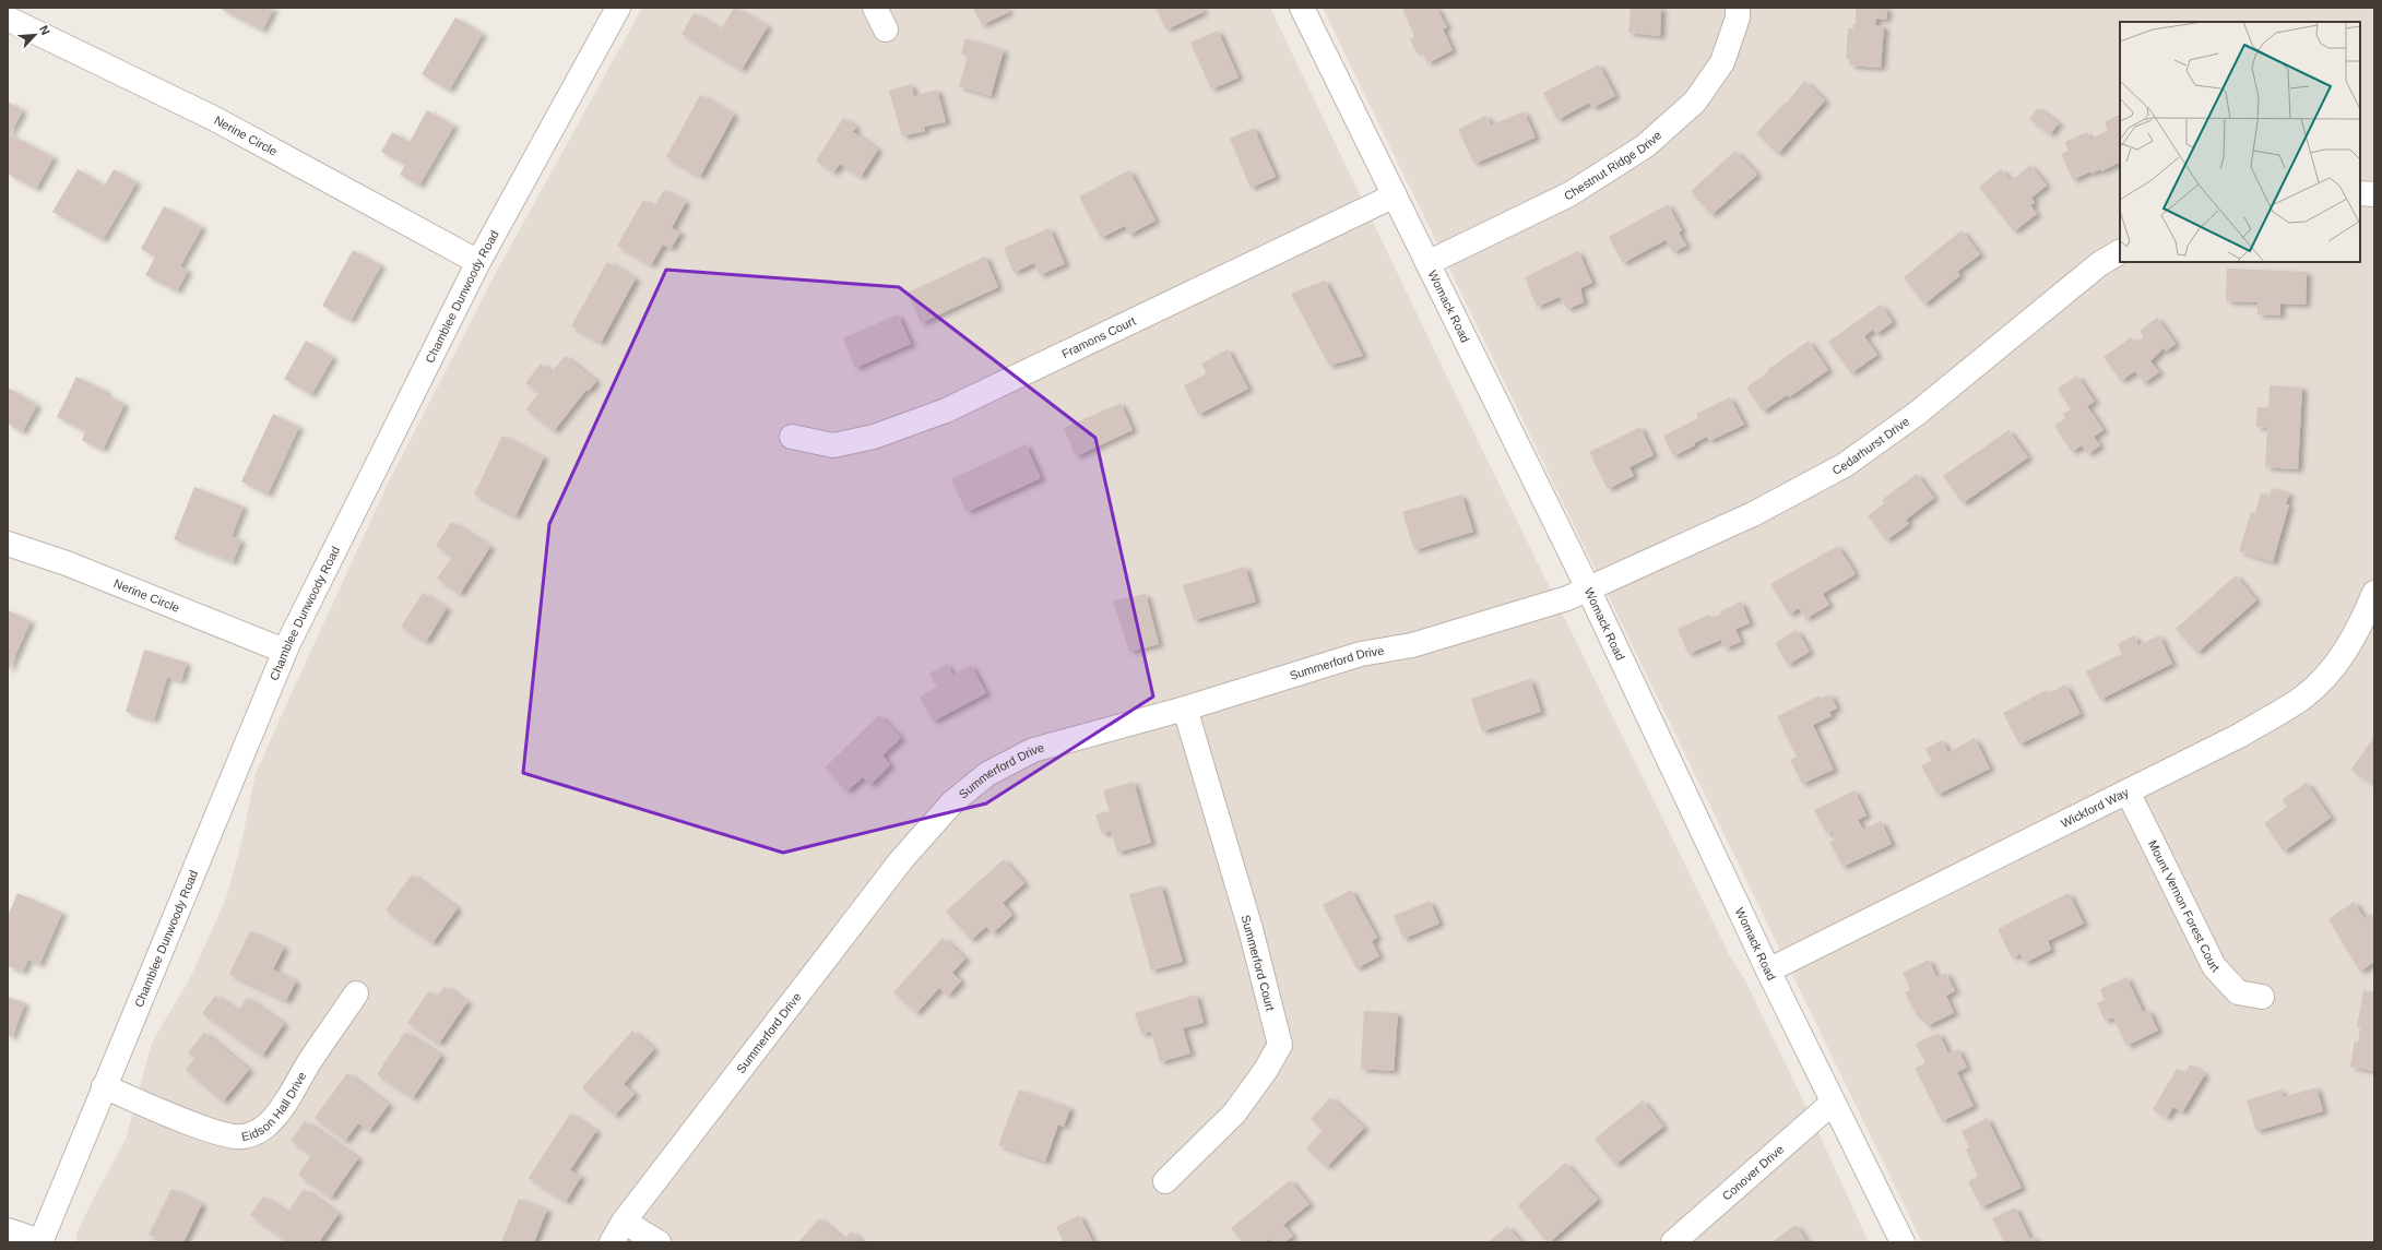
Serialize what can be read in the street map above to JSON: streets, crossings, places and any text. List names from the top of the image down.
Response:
{
  "streets": {
    "street": [
      "Nerine Circle",
      "Chestnut Ridge Drive",
      "Chamblee Dunwoody Road",
      "Womack Road",
      "Framons Court",
      "Cedarhurst Drive",
      "Summerford Drive",
      "Wickford Way",
      "Mount Vernon Forest Court",
      "Summerford Court",
      "Eidson Hall Drive",
      "Conover Drive"
    ]
  },
  "crossings": [
    ["Nerine Circle", "Chamblee Dunwoody Road"],
    ["Chestnut Ridge Drive", "Womack Road"],
    ["Chamblee Dunwoody Road", "Eidson Hall Drive"],
    ["Womack Road", "Framons Court"],
    ["Womack Road", "Cedarhurst Drive"],
    ["Womack Road", "Summerford Drive"],
    ["Womack Road", "Wickford Way"],
    ["Womack Road", "Conover Drive"],
    ["Cedarhurst Drive", "Summerford Drive"],
    ["Summerford Drive", "Summerford Court"],
    ["Wickford Way", "Mount Vernon Forest Court"]
  ],
  "north": "top right"
}
